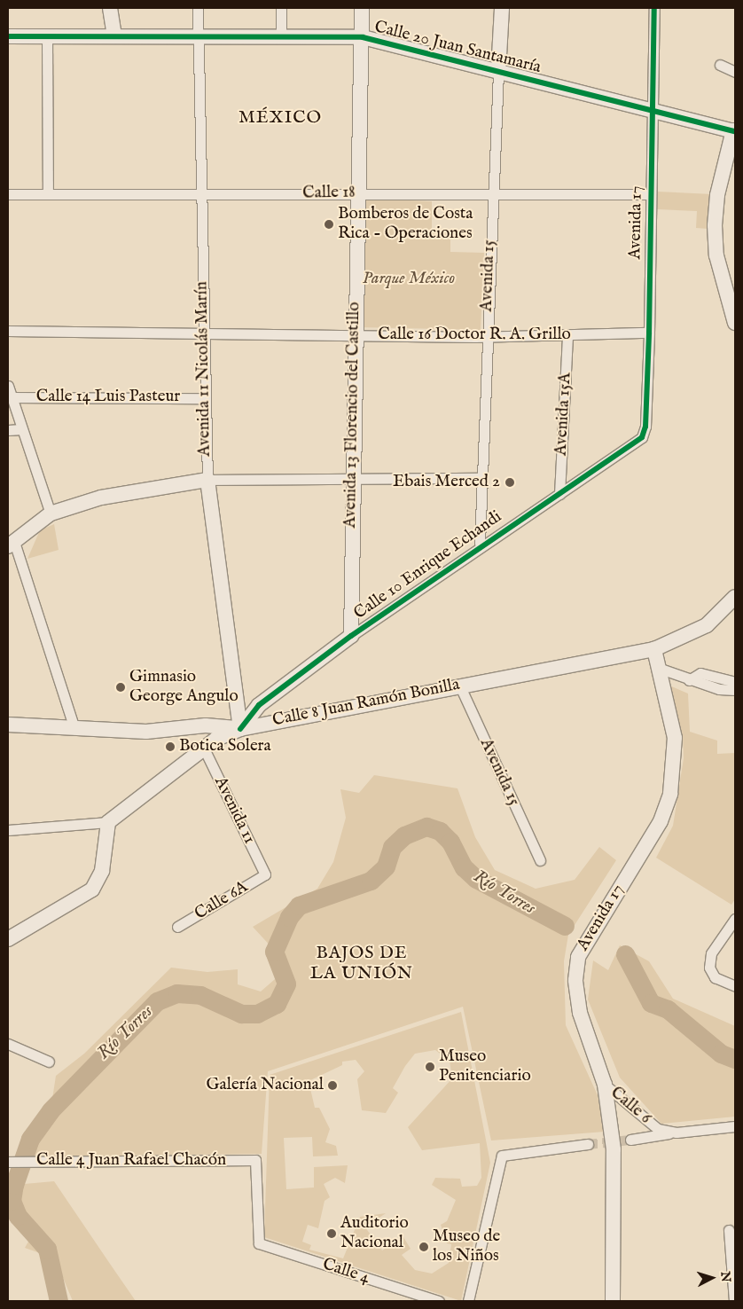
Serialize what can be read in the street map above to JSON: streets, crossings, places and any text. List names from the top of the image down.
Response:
{
  "streets": {
    "street": [
      "Calle 20 Juan Santamaría",
      "Calle 18",
      "Avenida 17",
      "Avenida 15",
      "Calle 16 Doctor R. A. Grillo",
      "Avenida 11 Nicolás Marín",
      "Calle 14 Luis Pasteur",
      "Avenida 15A",
      "Avenida 13 Florencio del Castillo",
      "Calle 10 Enrique Echandi",
      "Calle 8 Juan Ramón Bonilla",
      "Avenida 11",
      "Calle 6A",
      "Calle 6",
      "Calle 4 Juan Rafael Chacón",
      "Calle 4"
    ]
  },
  "crossings": [
    ["Calle 20 Juan Santamaría", "Avenida 17"],
    ["Calle 20 Juan Santamaría", "Avenida 15"],
    ["Calle 20 Juan Santamaría", "Avenida 11 Nicolás Marín"],
    ["Calle 20 Juan Santamaría", "Avenida 13 Florencio del Castillo"],
    ["Calle 18", "Avenida 17"],
    ["Calle 18", "Avenida 15"],
    ["Calle 18", "Avenida 11 Nicolás Marín"],
    ["Calle 18", "Avenida 13 Florencio del Castillo"],
    ["Avenida 17", "Calle 16 Doctor R. A. Grillo"],
    ["Avenida 17", "Calle 10 Enrique Echandi"],
    ["Avenida 17", "Calle 8 Juan Ramón Bonilla"],
    ["Avenida 17", "Calle 6"],
    ["Avenida 15", "Calle 16 Doctor R. A. Grillo"],
    ["Avenida 15", "Calle 10 Enrique Echandi"],
    ["Avenida 15", "Calle 8 Juan Ramón Bonilla"],
    ["Calle 16 Doctor R. A. Grillo", "Avenida 11 Nicolás Marín"],
    ["Calle 16 Doctor R. A. Grillo", "Avenida 15A"],
    ["Calle 16 Doctor R. A. Grillo", "Avenida 13 Florencio del Castillo"],
    ["Avenida 11 Nicolás Marín", "Calle 14 Luis Pasteur"],
    ["Avenida 11 Nicolás Marín", "Calle 10 Enrique Echandi"],
    ["Avenida 11 Nicolás Marín", "Calle 8 Juan Ramón Bonilla"],
    ["Avenida 15A", "Calle 10 Enrique Echandi"],
    ["Avenida 13 Florencio del Castillo", "Calle 10 Enrique Echandi"],
    ["Calle 10 Enrique Echandi", "Calle 8 Juan Ramón Bonilla"],
    ["Calle 8 Juan Ramón Bonilla", "Avenida 11"],
    ["Avenida 11", "Calle 6A"],
    ["Calle 4 Juan Rafael Chacón", "Calle 4"]
  ],
  "districts": ["MÉXICO", "BAJOS DE LA UNIÓN"],
  "water": ["Río Torres"],
  "parks": ["Parque México"],
  "places": [
    "Bomberos de Costa Rica - Operaciones",
    "Ebais Merced 2",
    "Gimnasio George Angulo",
    "Botica Solera",
    "Museo Penitenciario",
    "Galería Nacional",
    "Auditorio Nacional",
    "Museo de los Niños"
  ],
  "north": "right"
}
